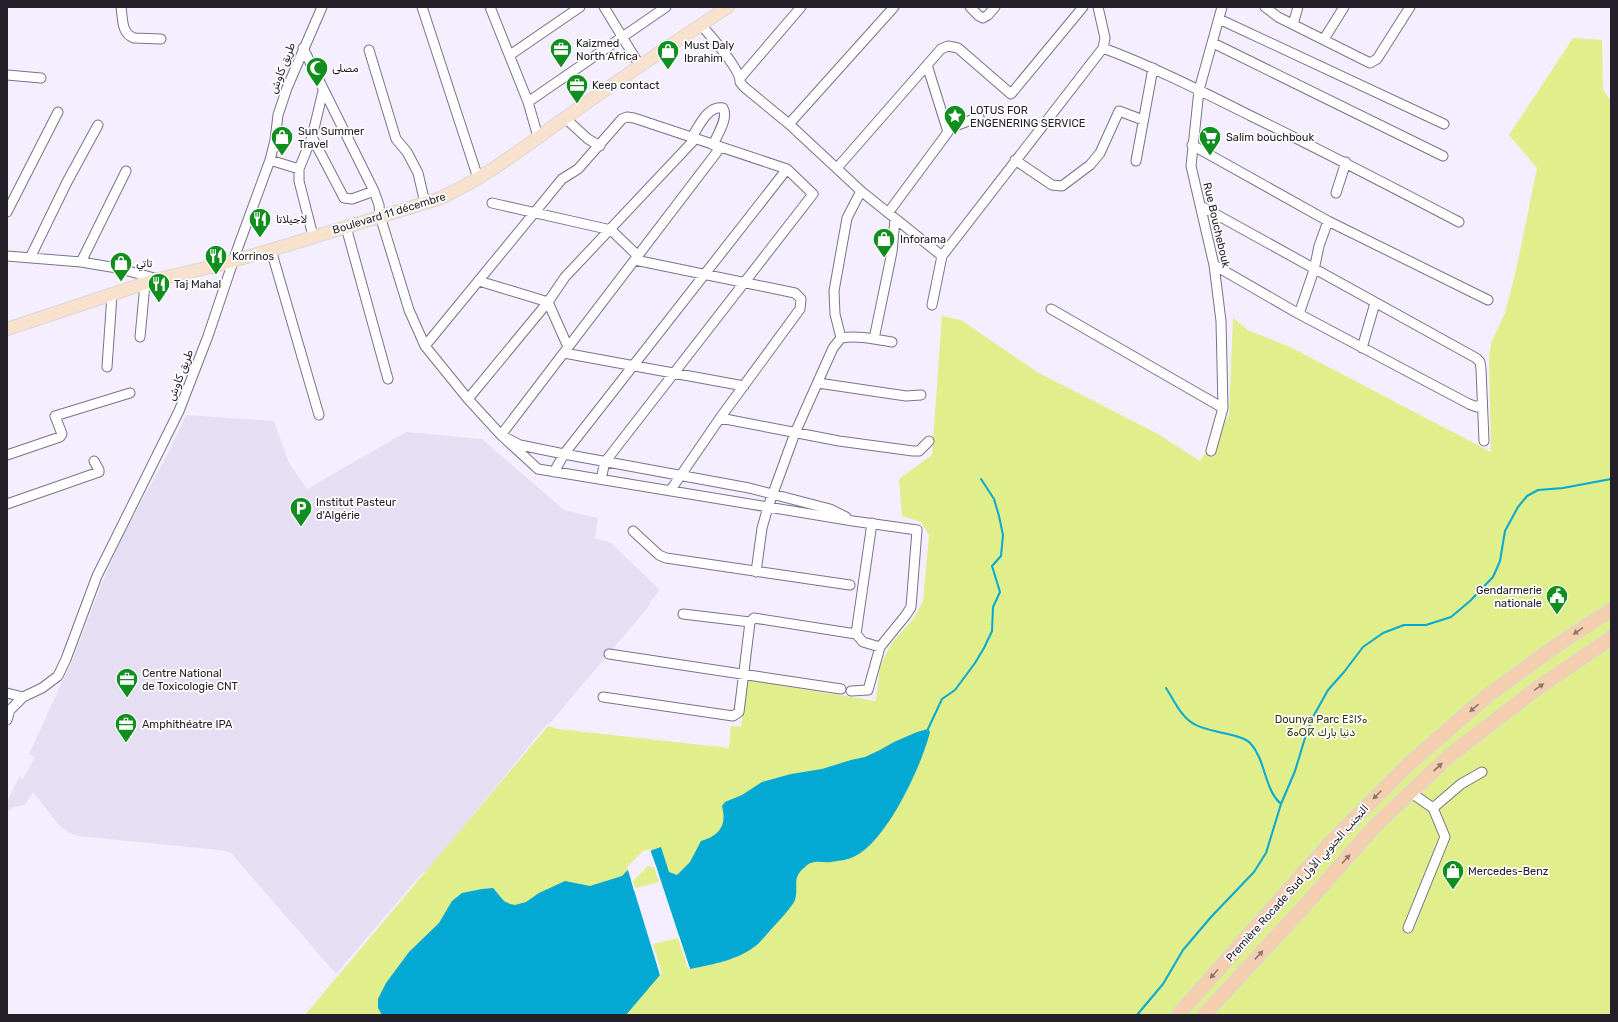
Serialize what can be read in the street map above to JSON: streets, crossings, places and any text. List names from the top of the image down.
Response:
{
  "streets": {
    "highway": ["Première Rocade Sud التجنب الجنوبي الأول"],
    "main road": ["Boulevard 11 décembre"],
    "street": ["طريق كاوش", "Rue Bouchebouk"]
  },
  "crossings": [
    ["طريق كاوش", "Boulevard 11 décembre"]
  ],
  "parks": ["Dounya Parc ⴹⵓⵏⵢⴰ ⵒⴰⵔⴽ دنيا بارك"],
  "places": {
    "office": [
      "Kaizmed North Africa",
      "Keep contact",
      "Centre National de Toxicologie CNT",
      "Amphithéatre IPA"
    ],
    "shop": [
      "Must Daly Ibrahim",
      "Sun Summer Travel",
      "Inforama",
      "تاتي",
      "Mercedes-Benz"
    ],
    "mosque": ["مصلى"],
    "place": ["LOTUS FOR ENGENERING SERVICE"],
    "supermarket": ["Salim bouchbouk"],
    "restaurant": ["لاجيلاتا", "Korrinos", "Taj Mahal"],
    "parking": ["Institut Pasteur d'Algérie"],
    "public building": ["Gendarmerie nationale"]
  }
}
